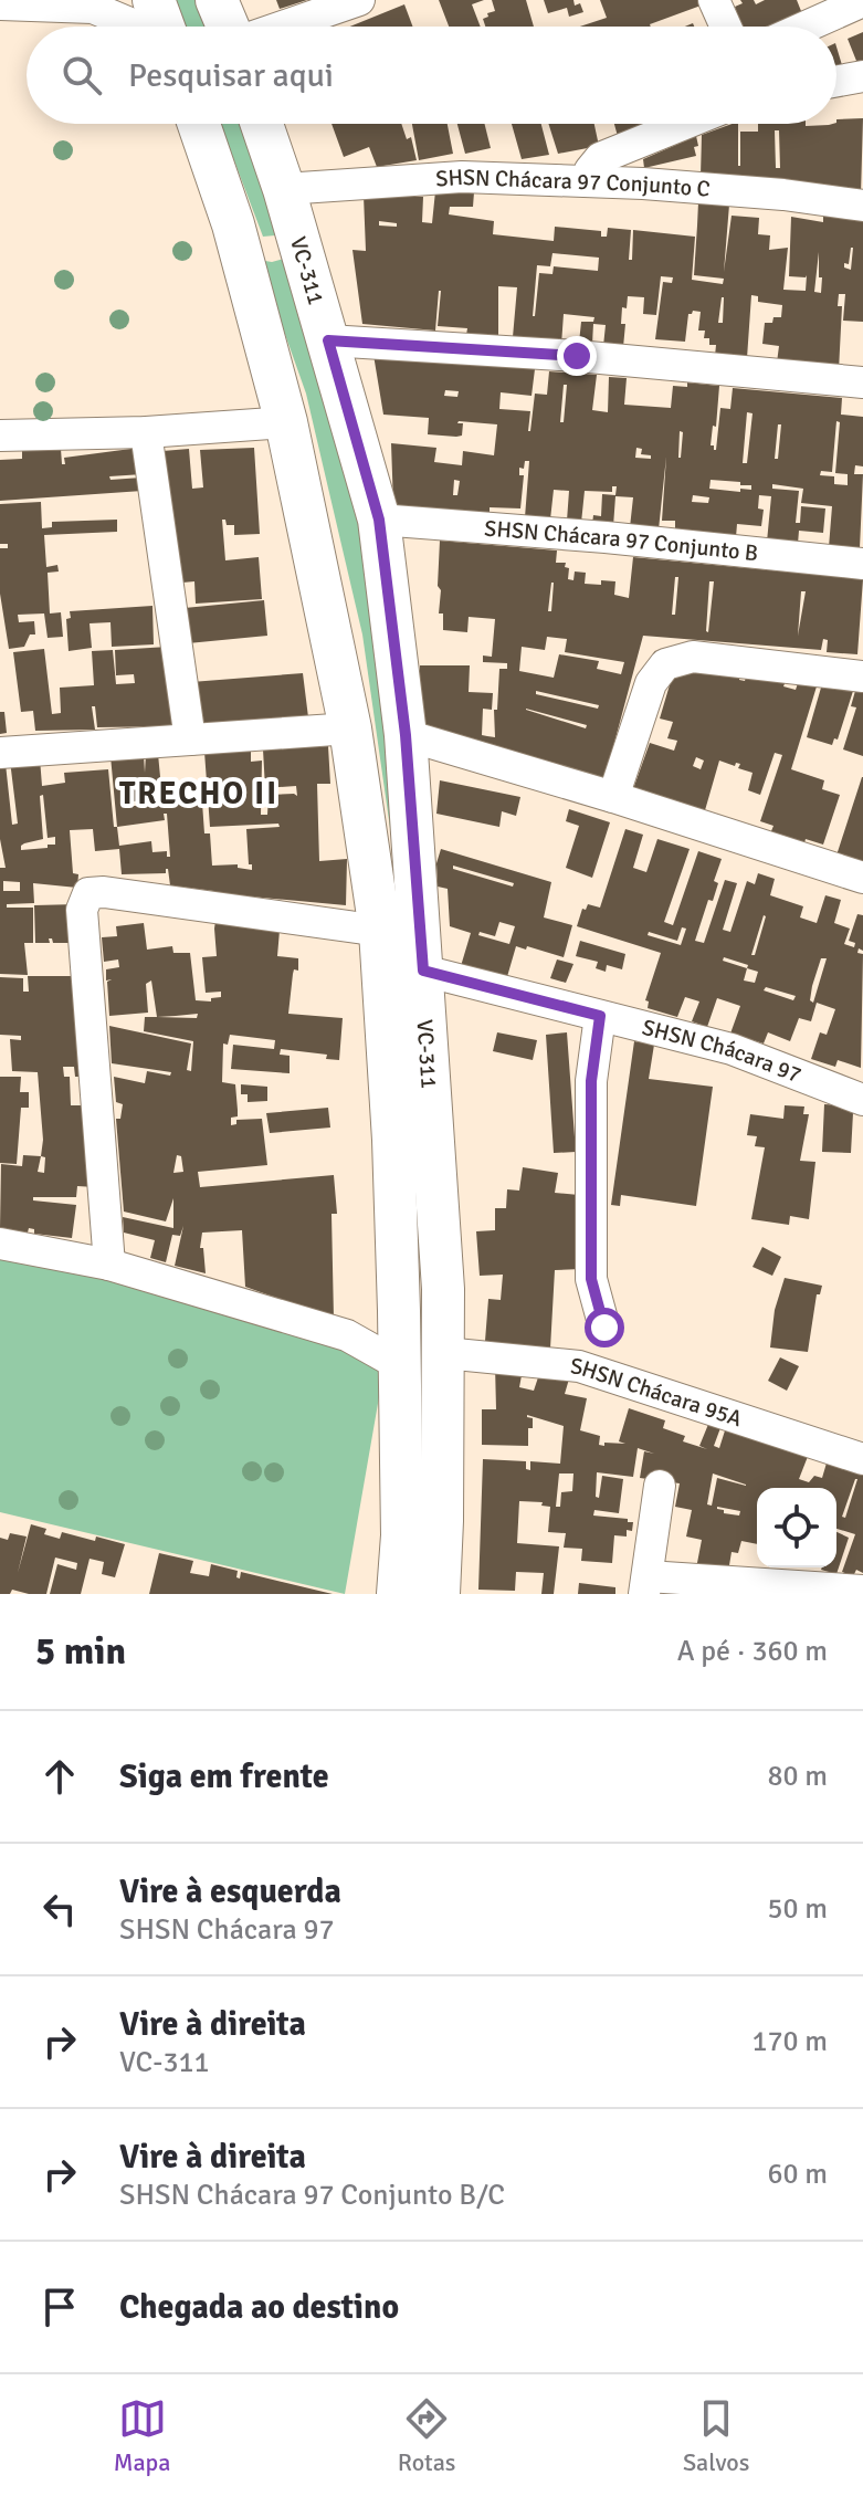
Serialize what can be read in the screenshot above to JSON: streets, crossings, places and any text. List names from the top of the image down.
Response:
{
  "streets": {
    "main road": ["VC-311"],
    "street": [
      "SHSN Chácara 97 Conjunto C",
      "SHSN Chácara 97 Conjunto B",
      "SHSN Chácara 97",
      "SHSN Chácara 95A"
    ]
  },
  "crossings": [
    ["SHSN Chácara 97 Conjunto C", "VC-311"],
    ["VC-311", "SHSN Chácara 97 Conjunto B"],
    ["VC-311", "SHSN Chácara 97"],
    ["VC-311", "SHSN Chácara 95A"]
  ],
  "districts": ["TRECHO II"],
  "page": {
    "search": "Pesquisar aqui",
    "heading": ["5 min", "A pé · 360 m"],
    "list": [
      ["Siga em frente", "80 m"],
      ["Vire à esquerda", "SHSN Chácara 97", "50 m"],
      ["Vire à direita", "VC-311", "170 m"],
      ["Vire à direita", "SHSN Chácara 97 Conjunto B/C", "60 m"],
      "Chegada ao destino"
    ],
    "nav": ["Mapa", "Rotas", "Salvos"]
  }
}
